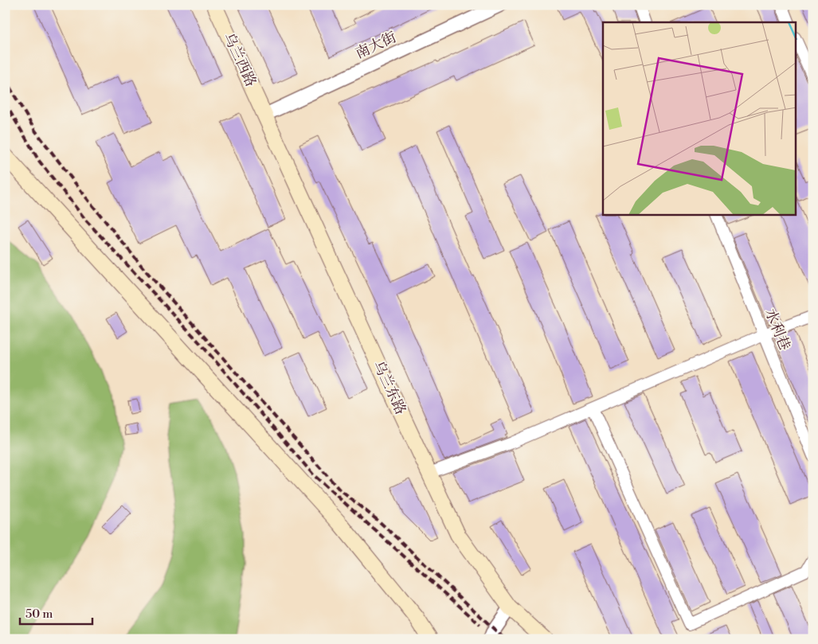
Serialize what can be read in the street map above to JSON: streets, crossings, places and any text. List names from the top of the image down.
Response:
{
  "streets": {
    "main road": ["乌兰西路", "乌兰东路"],
    "street": ["南大街", "水利巷"]
  },
  "crossings": [
    ["南大街", "乌兰西路"],
    ["南大街", "乌兰东路"],
    ["乌兰西路", "乌兰东路"]
  ],
  "scale_bar": "50 m"
}
